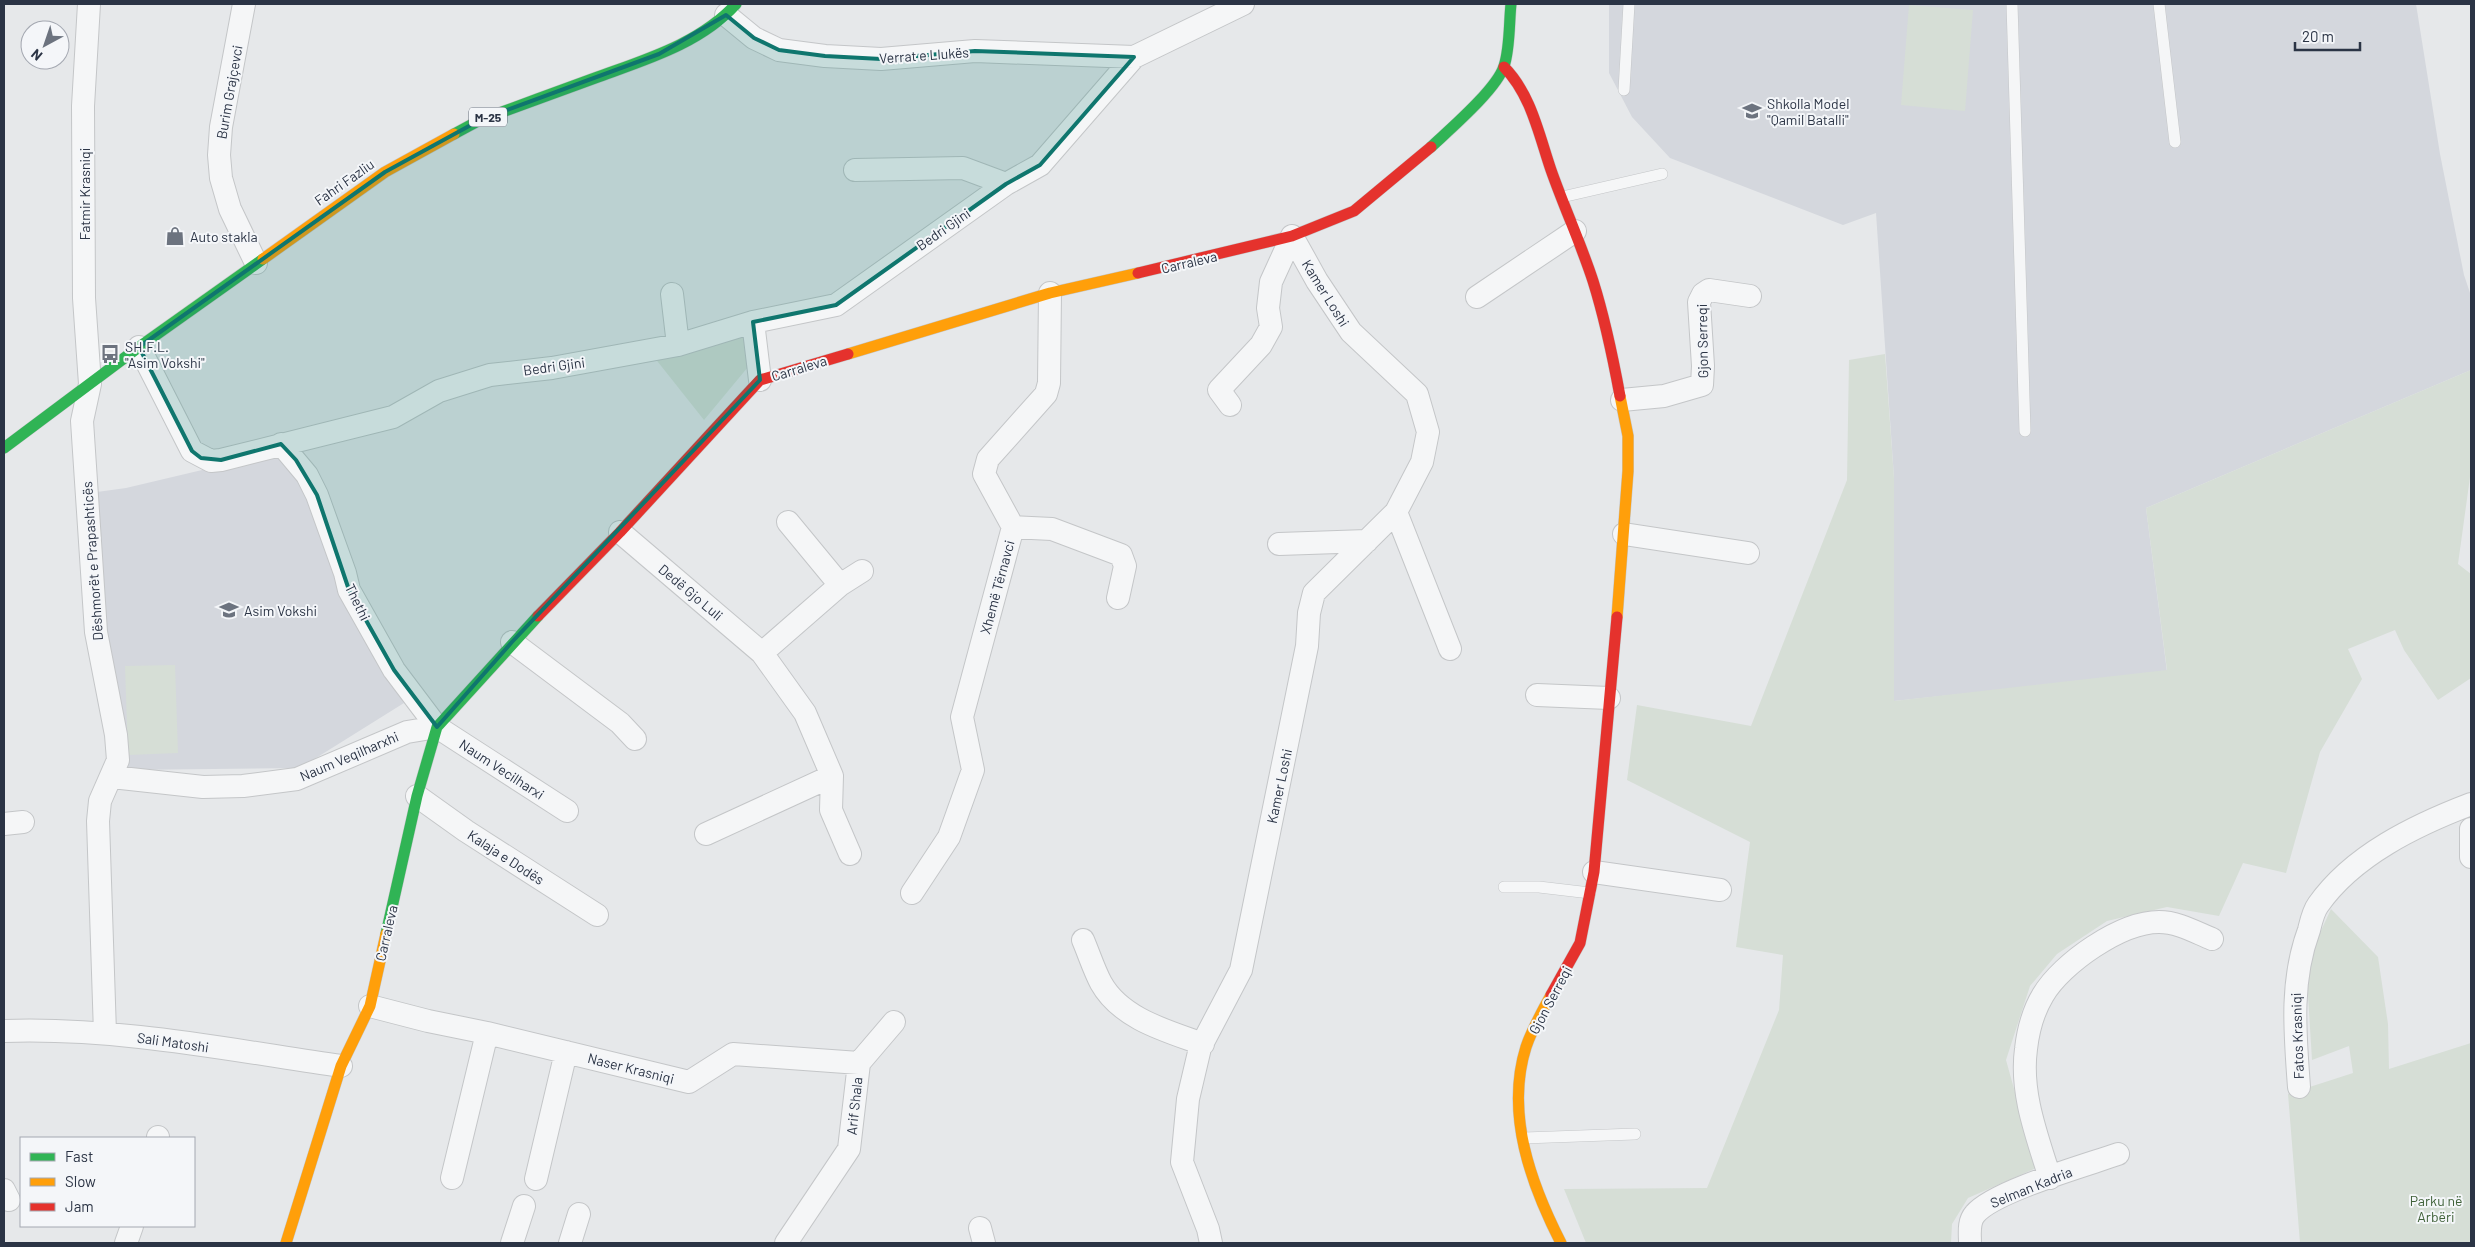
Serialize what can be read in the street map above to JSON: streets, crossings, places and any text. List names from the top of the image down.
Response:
{
  "streets": {
    "street": [
      "Verrat e Llukës",
      "Burim Grajçevci",
      "M-25",
      "Fahri Fazliu",
      "Fatmir Krasniqi",
      "Bedri Gjini",
      "Carraleva",
      "Kamer Loshi",
      "Gjon Serreqi",
      "Dëshmorët e Prapashticës",
      "Xhemë Tërnavci",
      "Dedë Gjo Luli",
      "Thethi",
      "Naum Veqilharxhi",
      "Naum Vecilharxi",
      "Kalaja e Dodës",
      "Fatos Krasniqi",
      "Sali Matoshi",
      "Naser Krasniqi",
      "Arif Shala",
      "Selman Kadria"
    ]
  },
  "crossings": [
    ["Verrat e Llukës", "Fahri Fazliu"],
    ["Verrat e Llukës", "Bedri Gjini"],
    ["Burim Grajçevci", "Fahri Fazliu"],
    ["Fahri Fazliu", "Fatmir Krasniqi"],
    ["Fahri Fazliu", "Bedri Gjini"],
    ["Fahri Fazliu", "Dëshmorët e Prapashticës"],
    ["Fatmir Krasniqi", "Dëshmorët e Prapashticës"],
    ["Bedri Gjini", "Carraleva"],
    ["Bedri Gjini", "Thethi"],
    ["Carraleva", "Kamer Loshi"],
    ["Carraleva", "Gjon Serreqi"],
    ["Carraleva", "Xhemë Tërnavci"],
    ["Carraleva", "Dedë Gjo Luli"],
    ["Carraleva", "Thethi"],
    ["Carraleva", "Naum Veqilharxhi"],
    ["Carraleva", "Naum Vecilharxi"],
    ["Carraleva", "Kalaja e Dodës"],
    ["Carraleva", "Sali Matoshi"],
    ["Carraleva", "Naser Krasniqi"],
    ["Dëshmorët e Prapashticës", "Naum Veqilharxhi"],
    ["Dëshmorët e Prapashticës", "Sali Matoshi"],
    ["Thethi", "Naum Veqilharxhi"],
    ["Thethi", "Naum Vecilharxi"],
    ["Naum Veqilharxhi", "Naum Vecilharxi"],
    ["Naser Krasniqi", "Arif Shala"]
  ],
  "parks": ["Parku në Arbëri"],
  "places": {
    "school or university": ["Shkolla Model \"Qamil Batalli\"", "Asim Vokshi"],
    "shop": ["Auto stakla"],
    "bus stop": ["SH.F.L. \"Asim Vokshi\""]
  },
  "legend": ["Fast", "Slow", "Jam"],
  "scale_bar": "20 m",
  "north": "bottom left"
}
